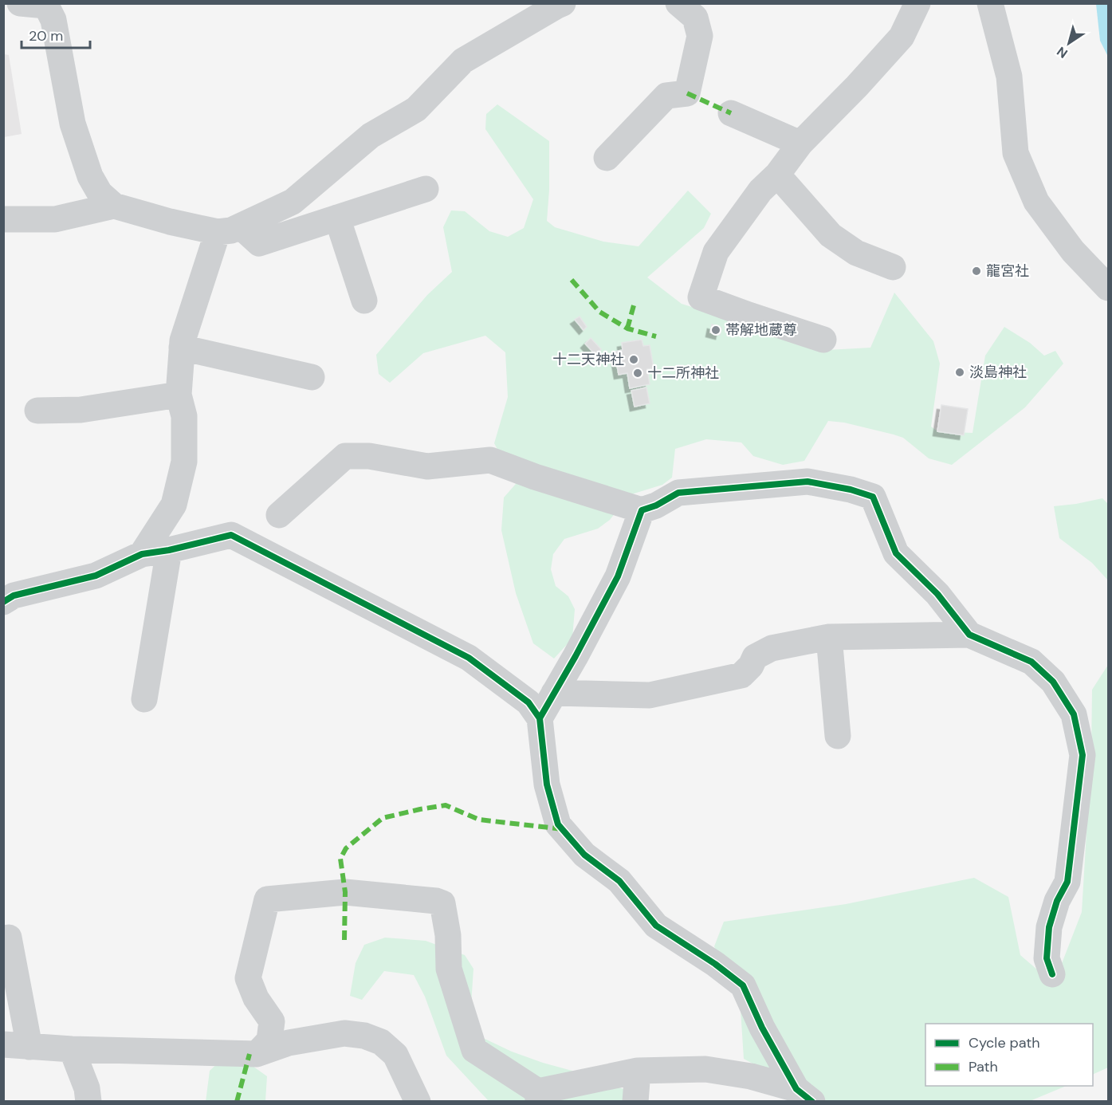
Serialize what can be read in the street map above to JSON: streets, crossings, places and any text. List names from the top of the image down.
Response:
{
  "places": [
    "龍宮社",
    "帯解地蔵尊",
    "十二天神社",
    "淡島神社",
    "十二所神社"
  ],
  "legend": ["Cycle path", "Path"],
  "scale_bar": "20 m",
  "north": "bottom left"
}
